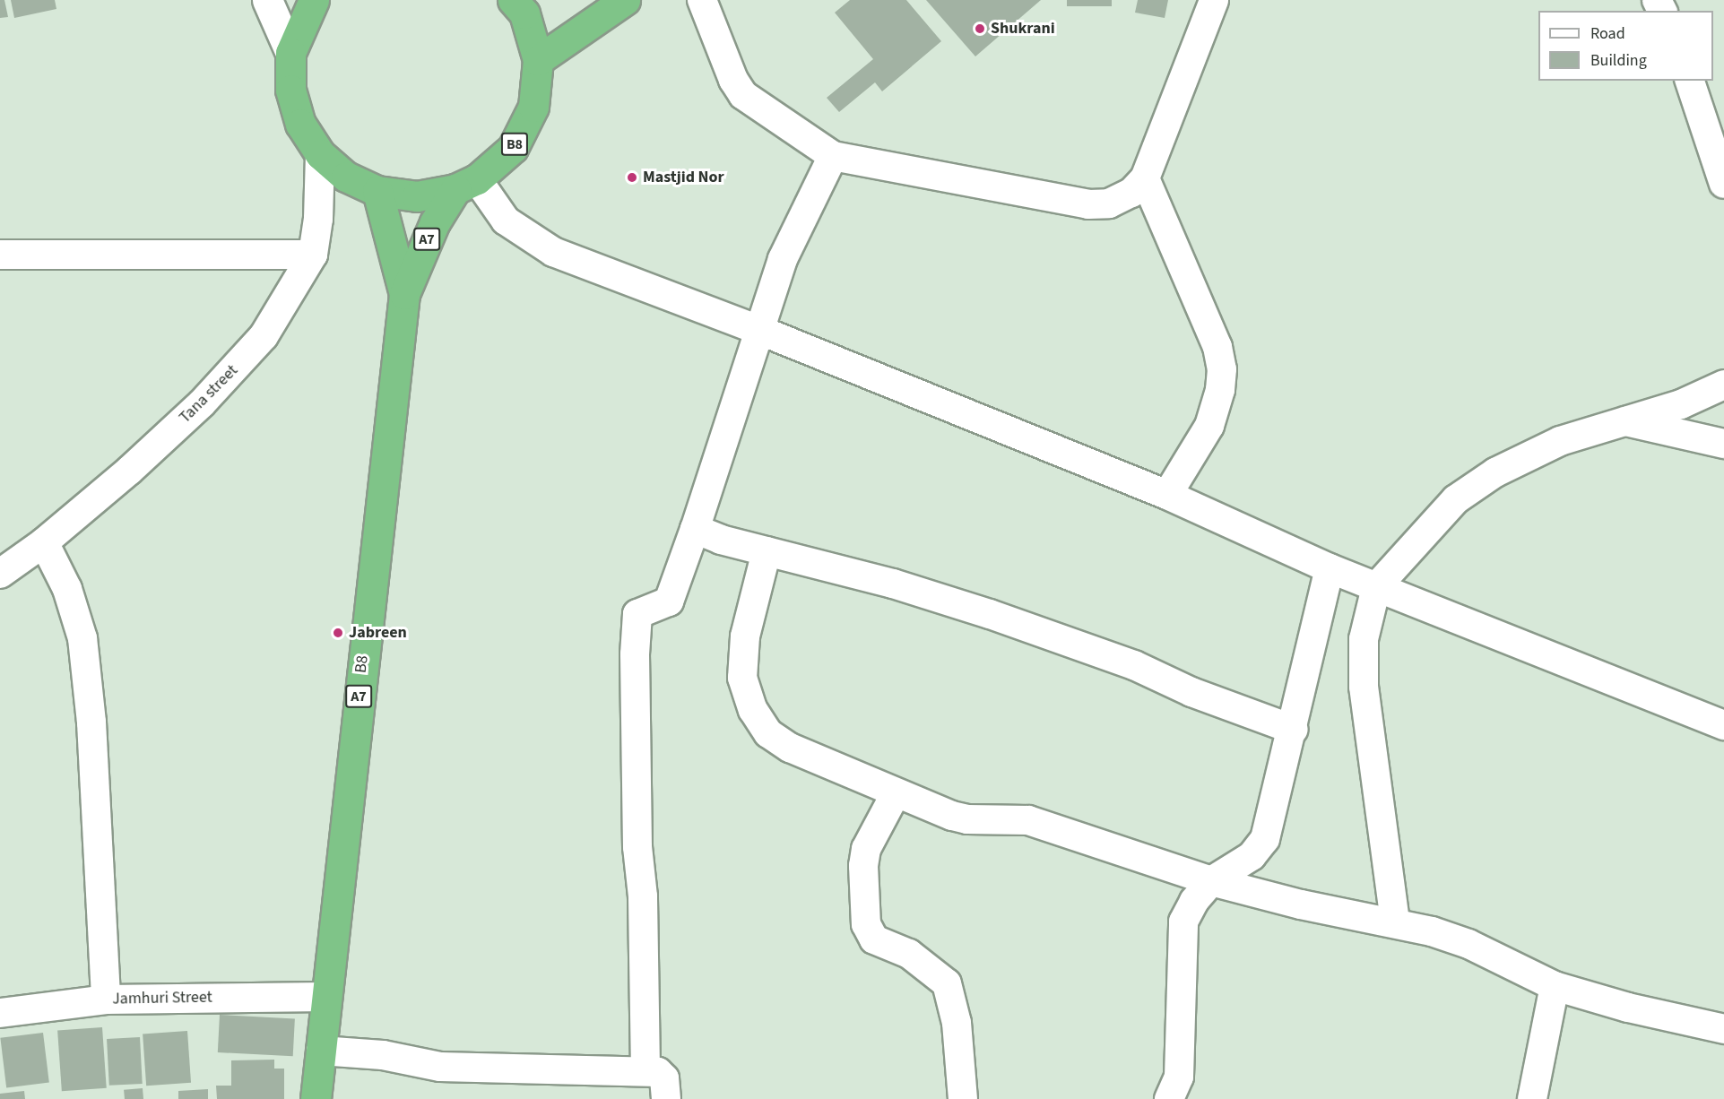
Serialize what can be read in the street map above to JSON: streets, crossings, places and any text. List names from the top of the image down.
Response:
{
  "streets": {
    "highway": ["B8", "A7"],
    "street": ["Tana street", "Jamhuri Street"]
  },
  "crossings": [
    ["B8", "A7"],
    ["B8", "Jamhuri Street"]
  ],
  "places": ["Shukrani", "Mastjid Nor", "Jabreen"],
  "legend": ["Road", "Building"]
}
